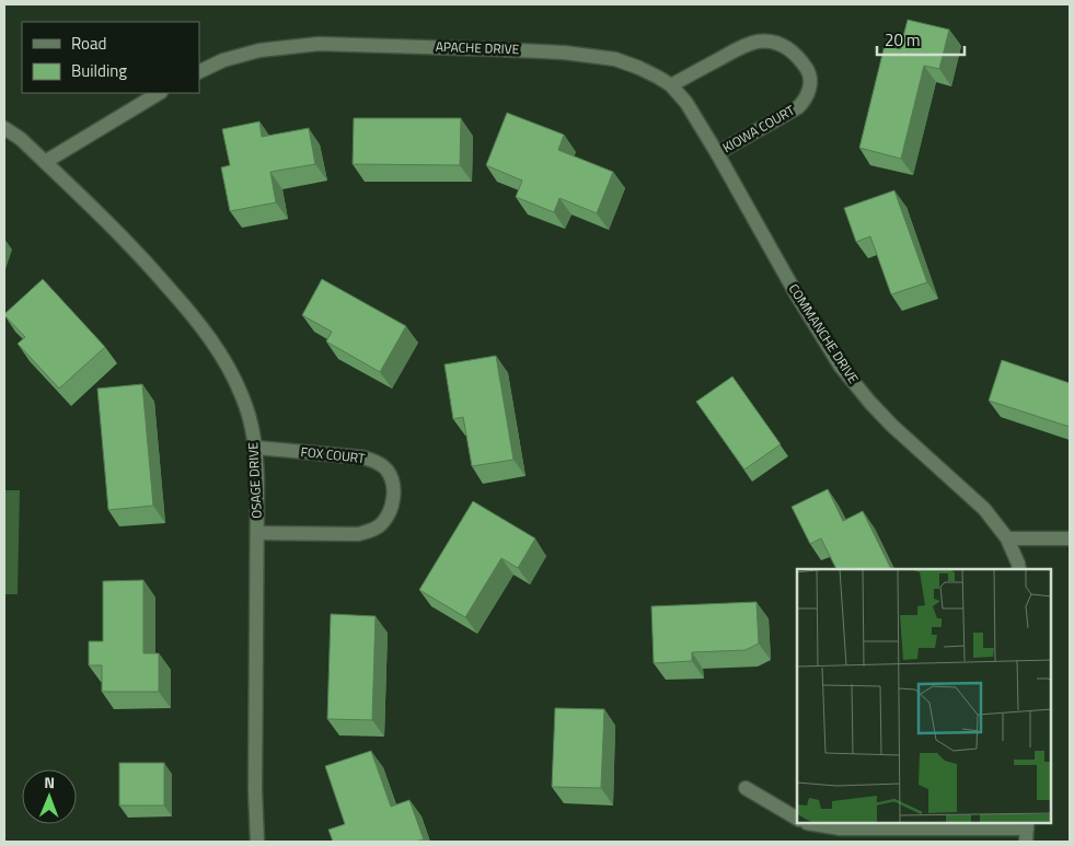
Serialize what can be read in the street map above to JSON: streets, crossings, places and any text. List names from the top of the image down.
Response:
{
  "streets": {
    "street": [
      "APACHE DRIVE",
      "KIOWA COURT",
      "COMMANCHE DRIVE",
      "FOX COURT",
      "OSAGE DRIVE"
    ]
  },
  "crossings": [
    ["APACHE DRIVE", "KIOWA COURT"],
    ["APACHE DRIVE", "COMMANCHE DRIVE"],
    ["KIOWA COURT", "COMMANCHE DRIVE"],
    ["FOX COURT", "OSAGE DRIVE"]
  ],
  "legend": ["Road", "Building"],
  "scale_bar": "20 m",
  "north": "top"
}
